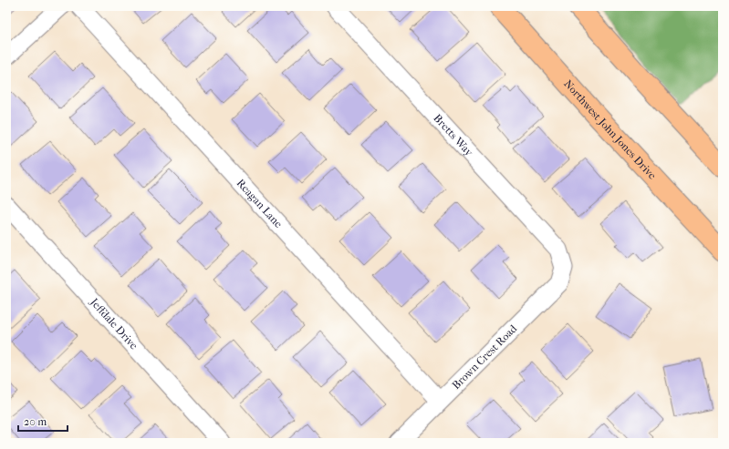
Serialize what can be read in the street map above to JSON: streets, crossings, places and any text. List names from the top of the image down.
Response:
{
  "streets": {
    "main road": ["Northwest John Jones Drive"],
    "street": [
      "Bretts Way",
      "Reagan Lane",
      "Jeffdale Drive",
      "Brown Crest Road"
    ]
  },
  "crossings": [
    ["Bretts Way", "Brown Crest Road"],
    ["Reagan Lane", "Brown Crest Road"]
  ],
  "scale_bar": "20 m"
}
